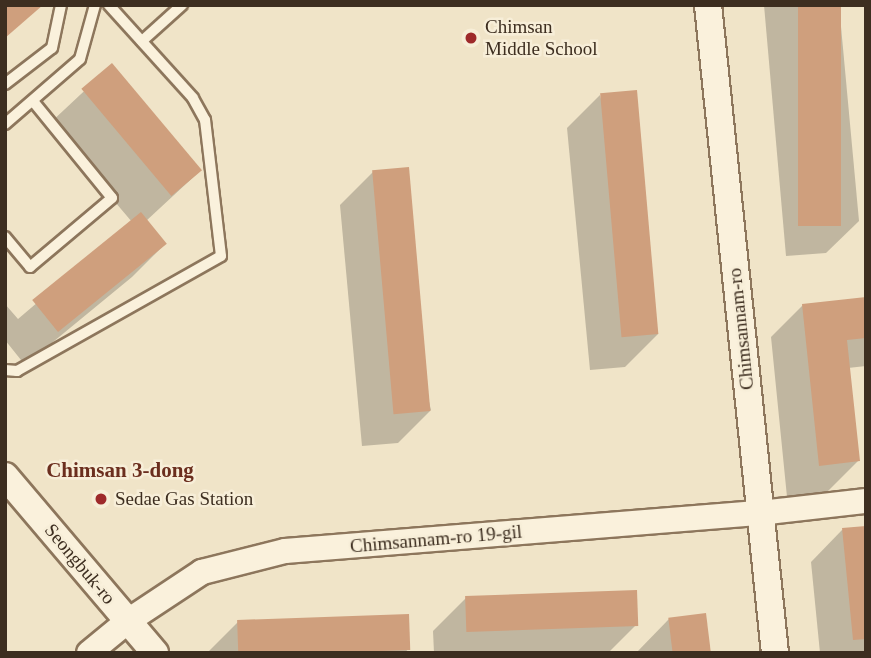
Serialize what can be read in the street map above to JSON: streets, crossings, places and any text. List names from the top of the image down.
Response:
{
  "streets": {
    "main road": ["Chimsannam-ro", "Seongbuk-ro"],
    "street": ["Chimsannam-ro 19-gil"]
  },
  "crossings": [
    ["Chimsannam-ro", "Chimsannam-ro 19-gil"],
    ["Chimsannam-ro 19-gil", "Seongbuk-ro"]
  ],
  "districts": ["Chimsan 3-dong"],
  "places": ["Chimsan Middle School", "Sedae Gas Station"]
}
